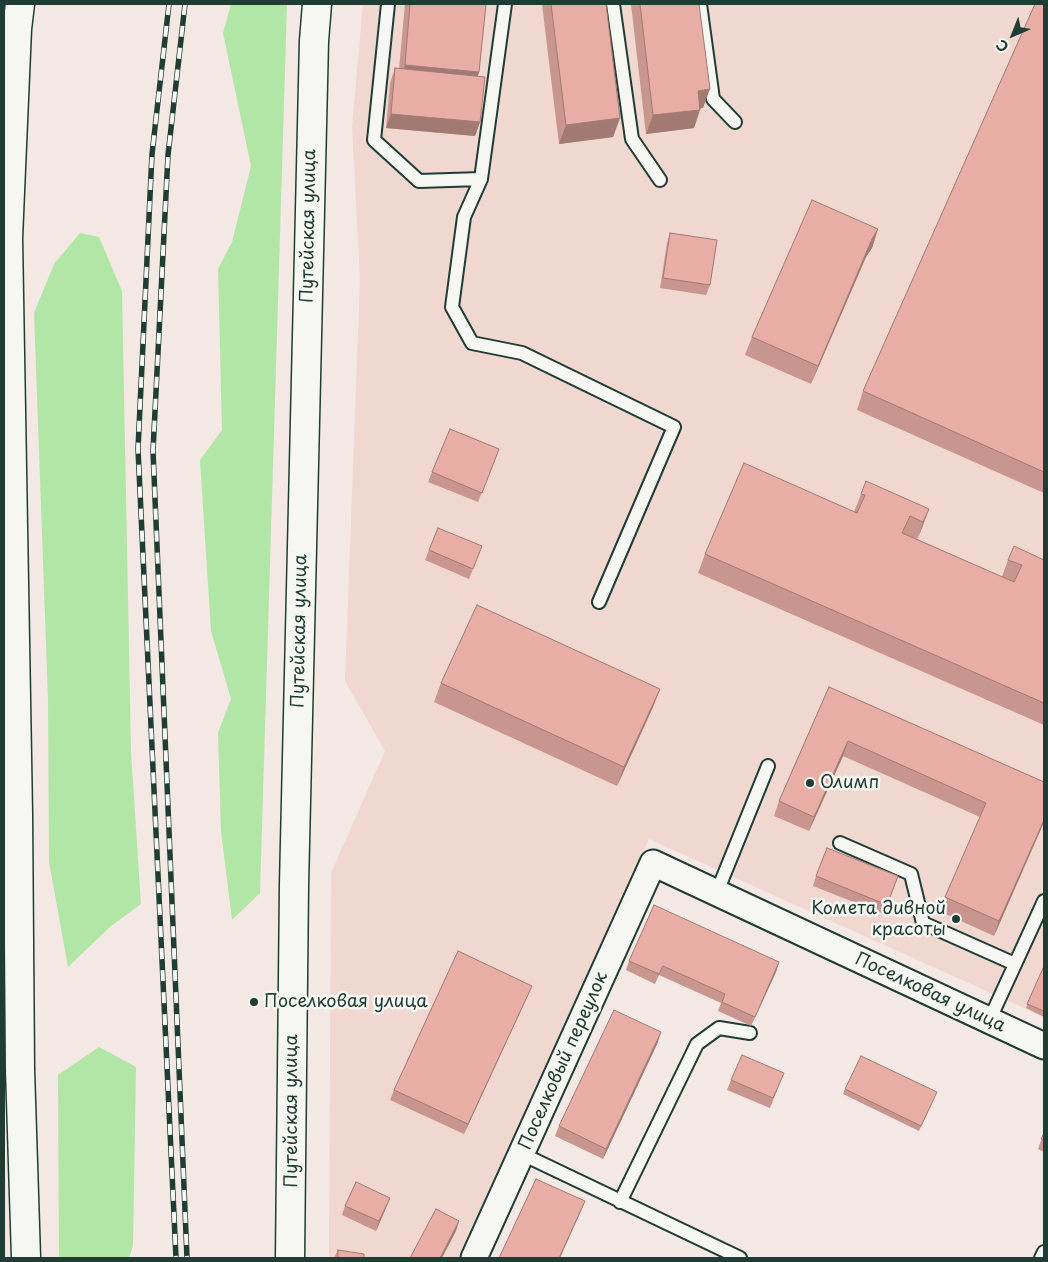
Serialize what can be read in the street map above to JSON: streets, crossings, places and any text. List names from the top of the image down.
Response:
{
  "streets": {
    "main road": ["Путейская улица"],
    "street": ["Поселковая улица", "Поселковый переулок"]
  },
  "crossings": [
    ["Поселковая улица", "Поселковый переулок"]
  ],
  "places": ["Олимп", "Комета дивной красоты", "Поселковая улица"],
  "north": "bottom left"
}
